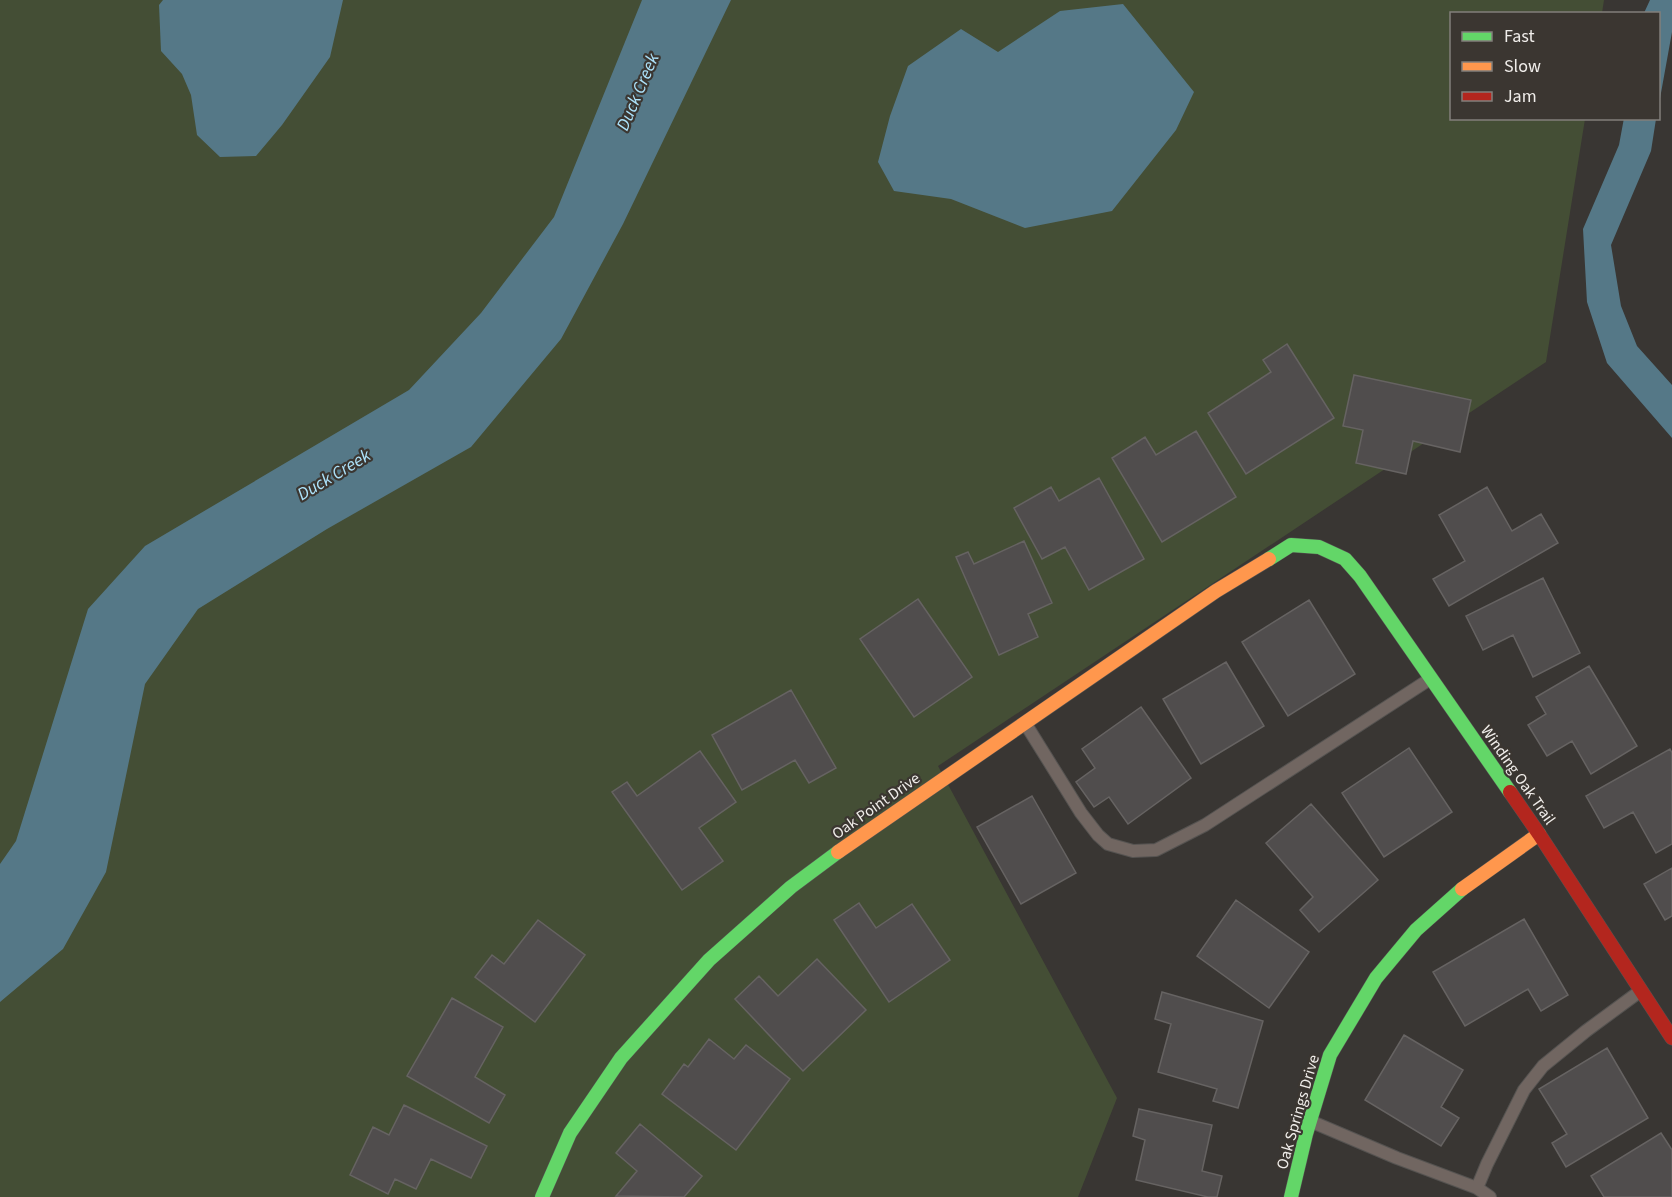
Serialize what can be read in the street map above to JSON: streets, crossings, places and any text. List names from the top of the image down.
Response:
{
  "streets": {
    "street": ["Winding Oak Trail", "Oak Point Drive", "Oak Springs Drive"]
  },
  "crossings": [
    ["Winding Oak Trail", "Oak Point Drive"],
    ["Winding Oak Trail", "Oak Springs Drive"]
  ],
  "water": ["Duck Creek"],
  "legend": ["Fast", "Slow", "Jam"]
}
